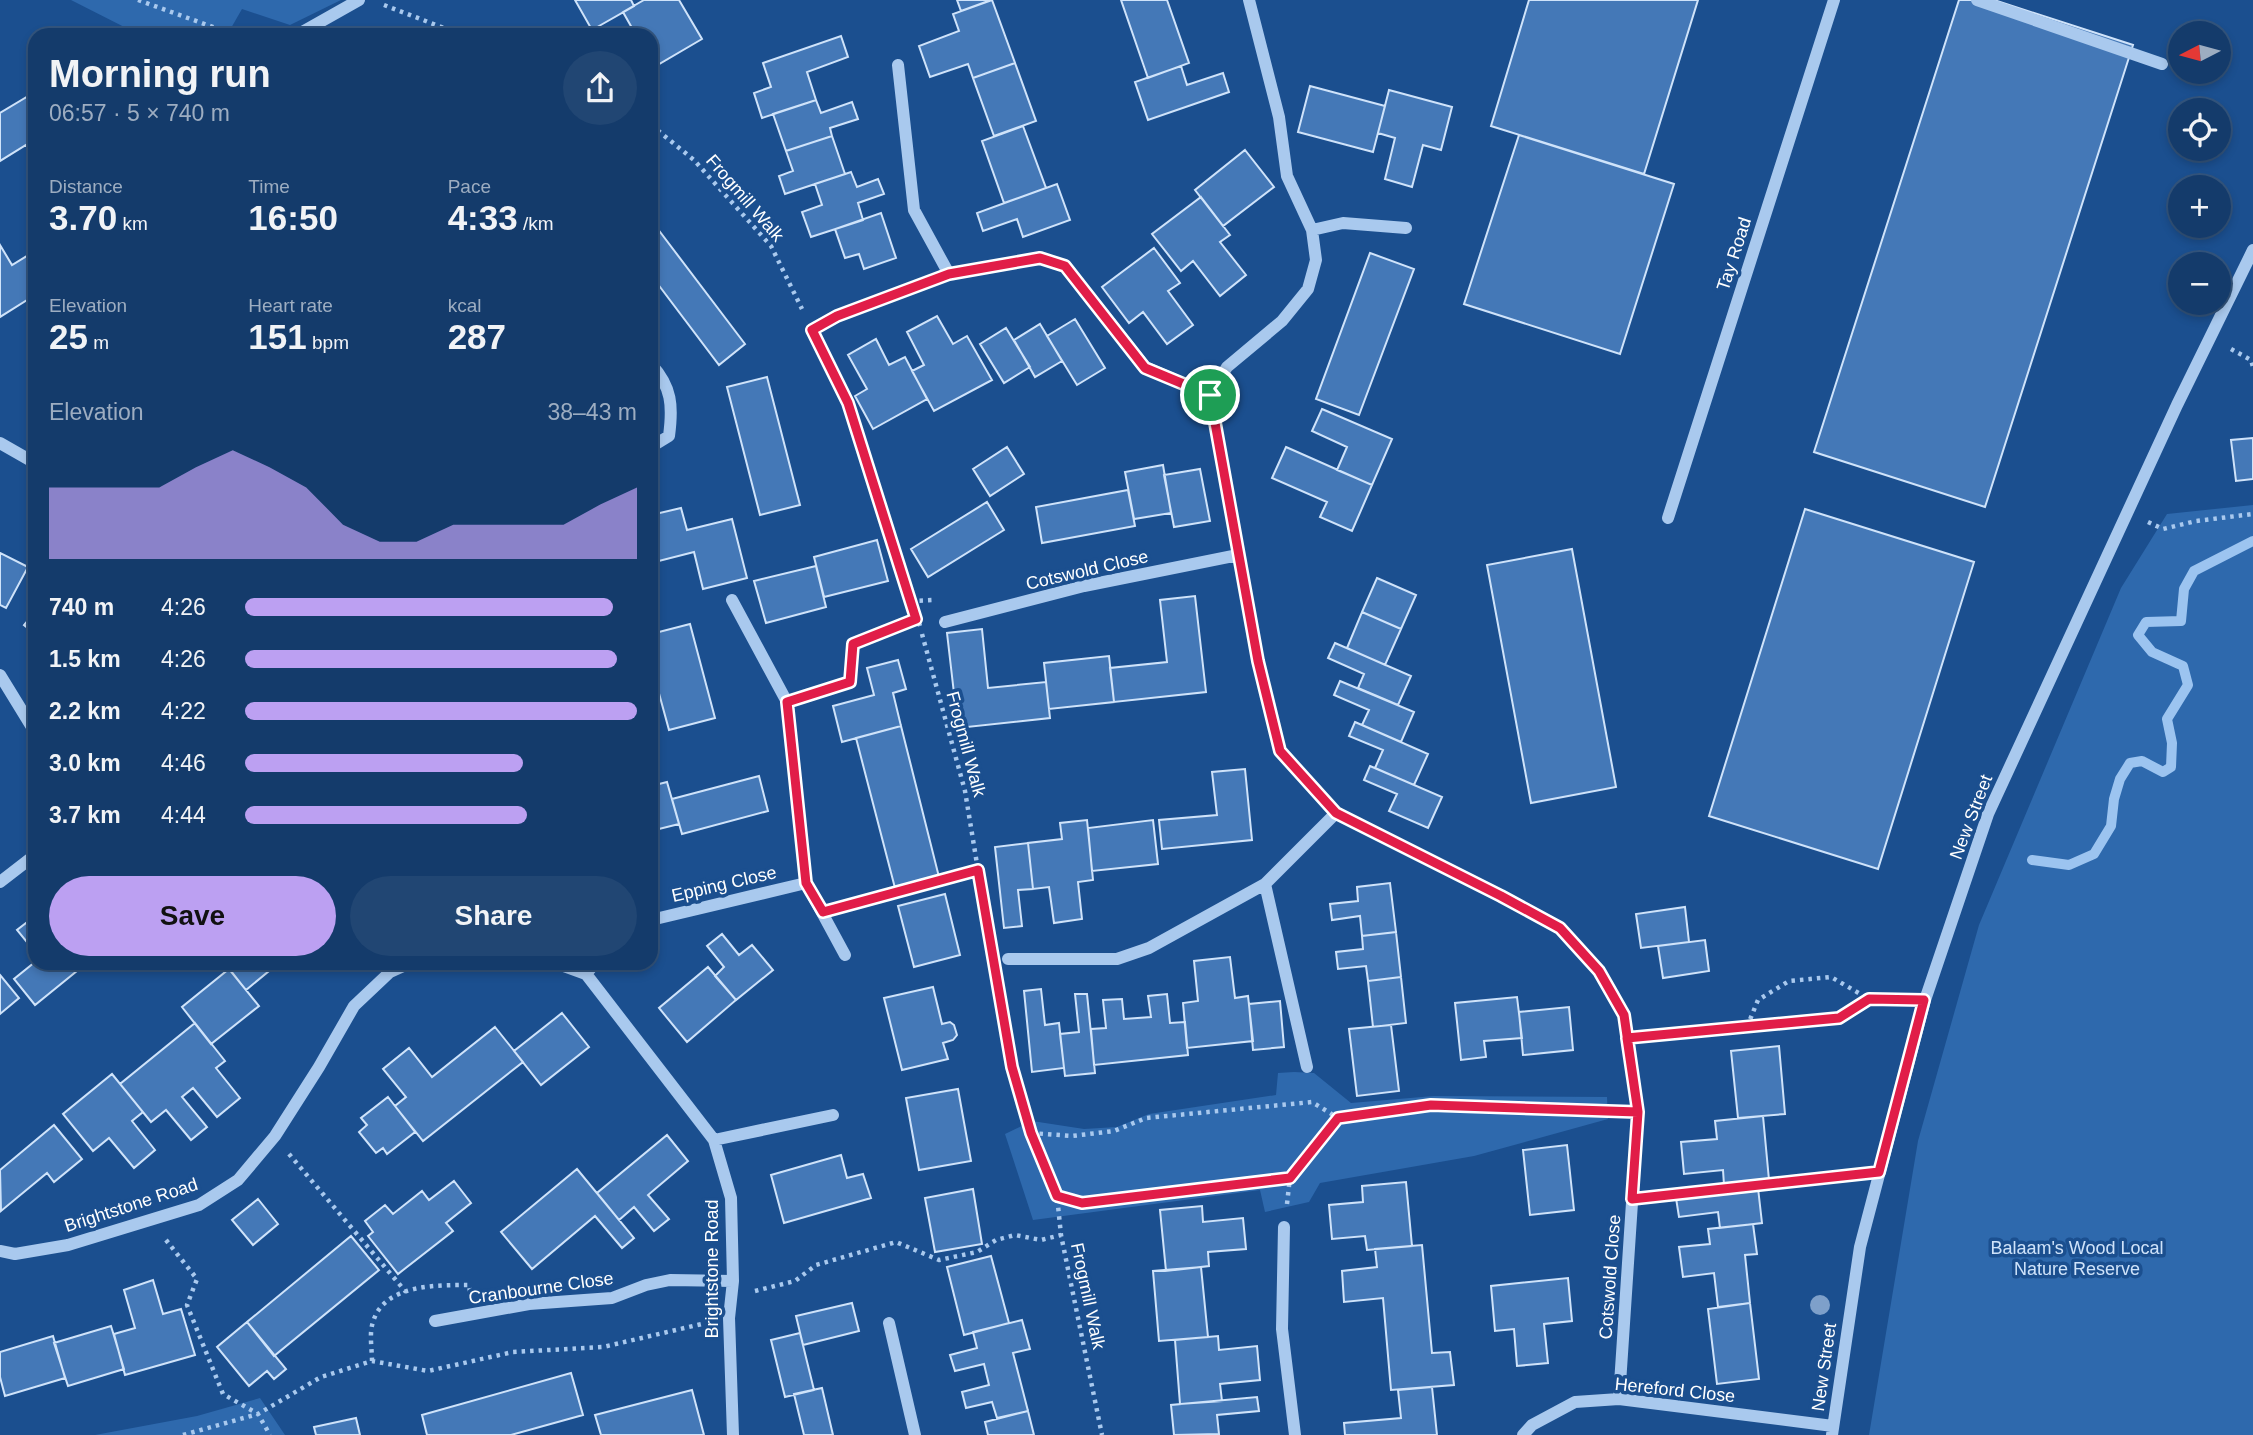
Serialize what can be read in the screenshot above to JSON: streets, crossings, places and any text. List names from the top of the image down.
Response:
{
  "streets": {
    "street": [
      "Tay Road",
      "Cotswold Close",
      "New Street",
      "Epping Close",
      "Brightstone Road",
      "Cranbourne Close",
      "Hereford Close"
    ],
    "path": ["Frogmill Walk"]
  },
  "crossings": [
    ["Cotswold Close", "Hereford Close"],
    ["New Street", "Hereford Close"],
    ["Brightstone Road", "Cranbourne Close"]
  ],
  "parks": ["Balaam's Wood Local Nature Reserve"],
  "north": "left",
  "page": {
    "map_buttons": ["+", "−"],
    "heading": ["Morning run", "06:57 · 5 × 740 m"],
    "stats": [
      ["Distance", "3.70 km"],
      ["Time", "16:50"],
      ["Pace", "4:33 /km"],
      ["Elevation", "25 m"],
      ["Heart rate", "151 bpm"],
      ["kcal", "287"]
    ],
    "chart": ["Elevation", "38–43 m"],
    "list": [
      {
        "name": "740 m",
        "note": "4:26"
      },
      {
        "name": "1.5 km",
        "note": "4:26"
      },
      {
        "name": "2.2 km",
        "note": "4:22"
      },
      {
        "name": "3.0 km",
        "note": "4:46"
      },
      {
        "name": "3.7 km",
        "note": "4:44"
      }
    ],
    "buttons": ["Save", "Share"]
  }
}
